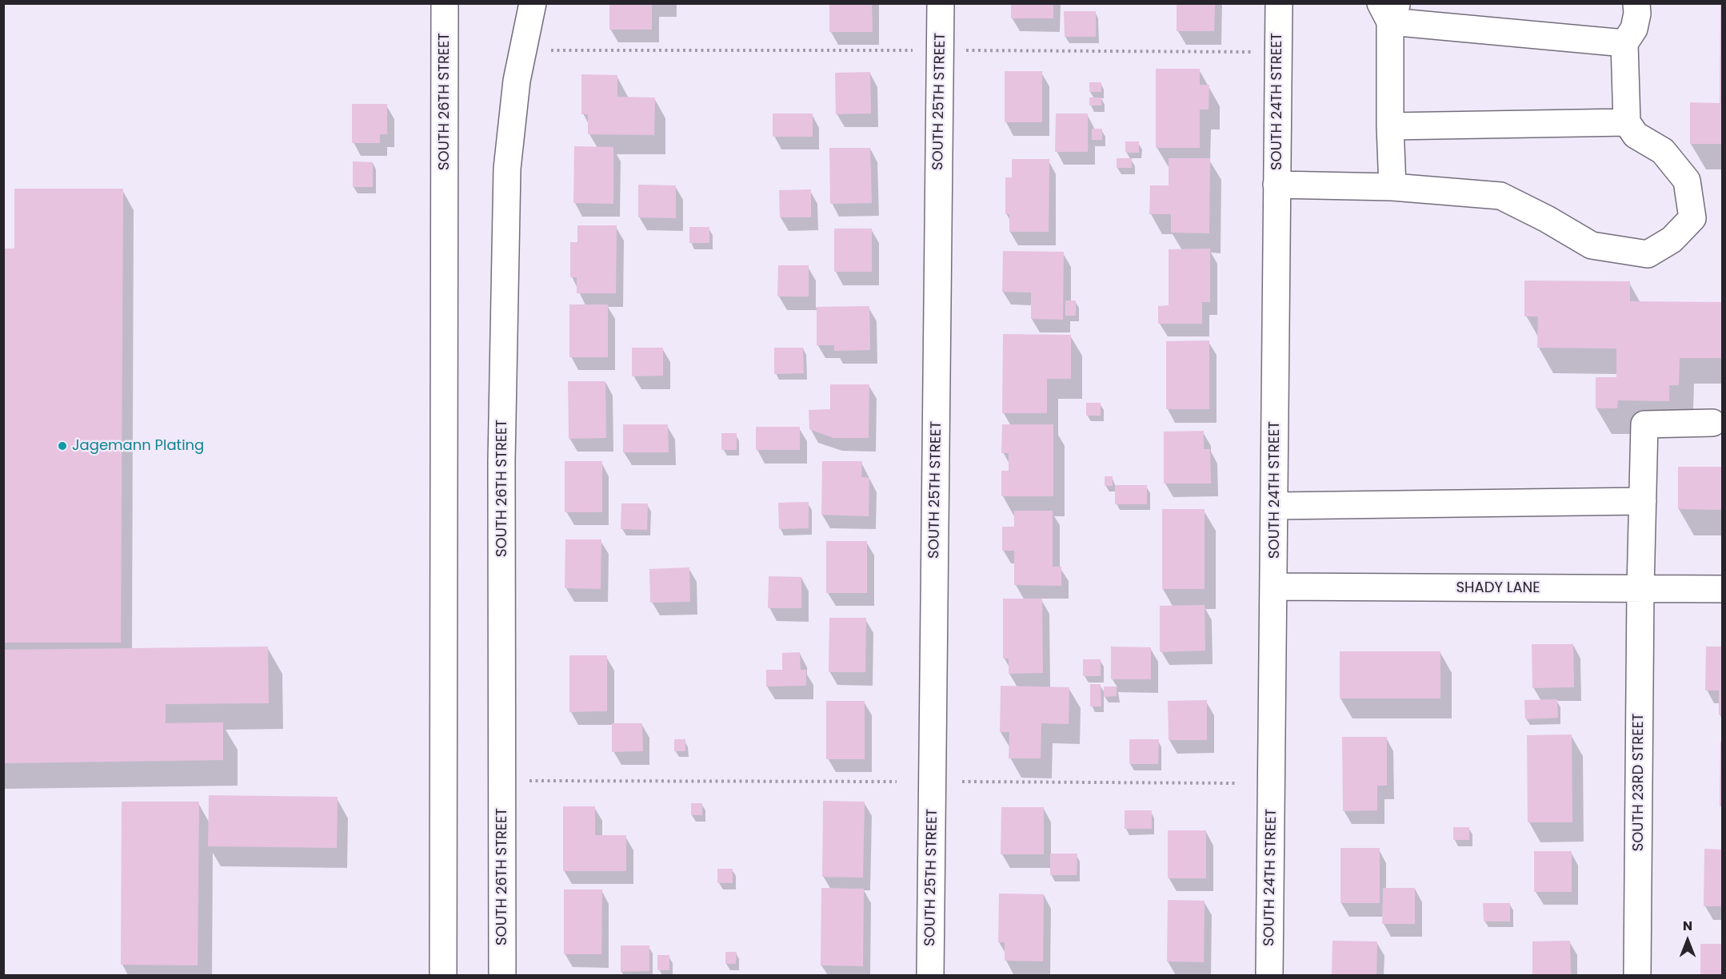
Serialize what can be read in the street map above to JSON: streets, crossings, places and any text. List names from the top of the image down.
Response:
{
  "streets": {
    "street": [
      "SOUTH 26TH STREET",
      "SOUTH 25TH STREET",
      "SOUTH 24TH STREET",
      "SHADY LANE",
      "SOUTH 23RD STREET"
    ]
  },
  "crossings": [
    ["SOUTH 24TH STREET", "SHADY LANE"],
    ["SHADY LANE", "SOUTH 23RD STREET"]
  ],
  "places": ["Jagemann Plating"],
  "north": "top"
}
